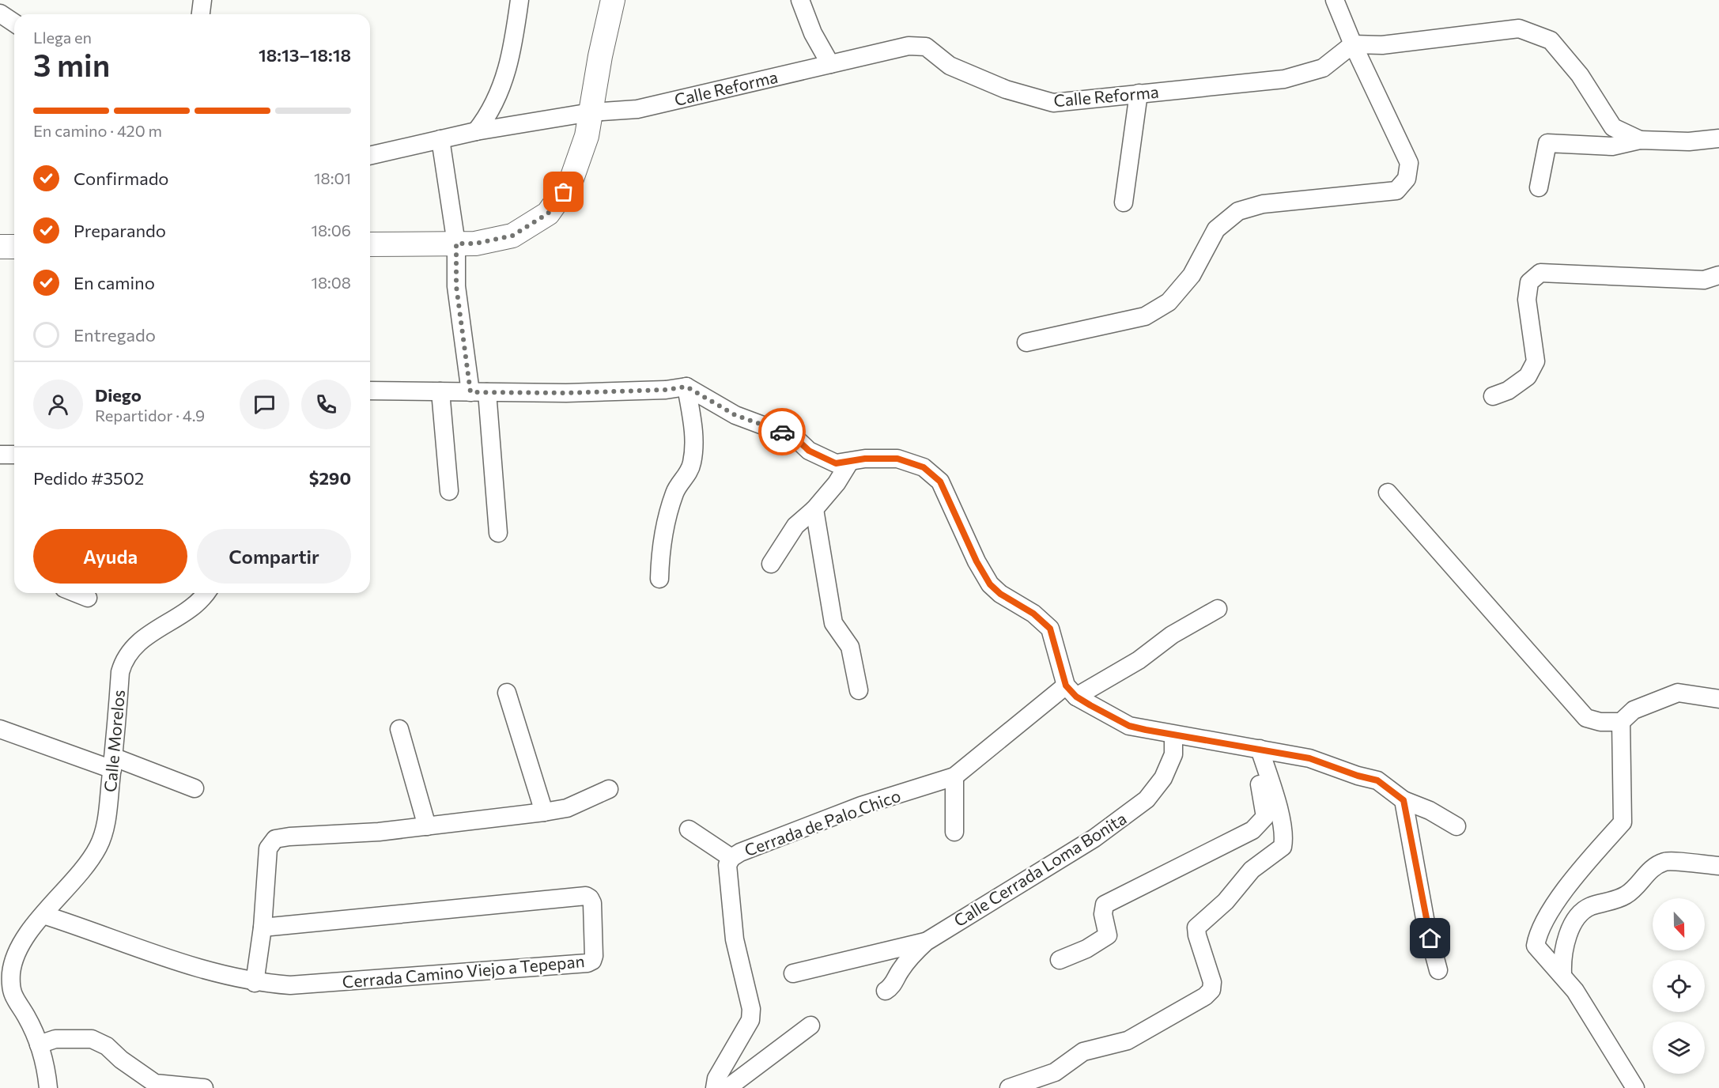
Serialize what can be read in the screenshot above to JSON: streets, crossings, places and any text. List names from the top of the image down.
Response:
{
  "streets": {
    "street": [
      "Calle Reforma",
      "Calle Morelos",
      "Cerrada de Palo Chico",
      "Calle Cerrada Loma Bonita",
      "Cerrada Camino Viejo a Tepepan"
    ]
  },
  "north": "bottom",
  "page": {
    "heading": ["3 min", "Llega en", "18:13–18:18"],
    "panel": [
      "Diego",
      "Repartidor · 4.9",
      "Pedido #3502",
      "$290"
    ],
    "bar": "En camino · 420 m",
    "list": [
      ["Confirmado", "18:01"],
      ["Preparando", "18:06"],
      ["En camino", "18:08"],
      "Entregado"
    ],
    "buttons": ["Ayuda", "Compartir"]
  }
}
